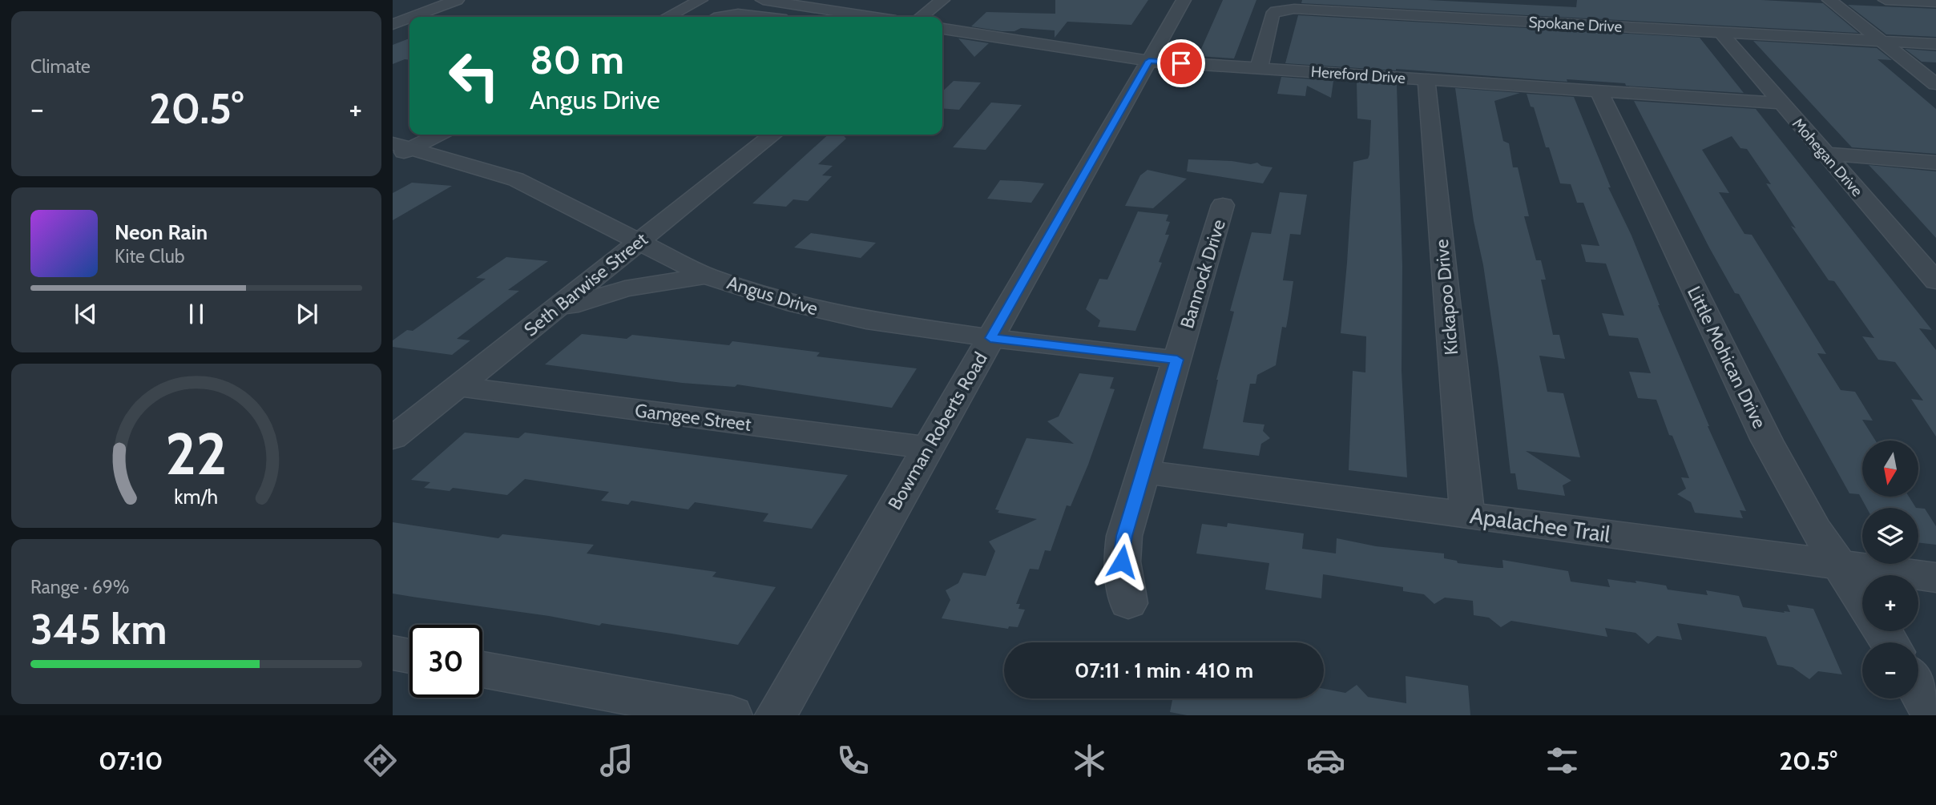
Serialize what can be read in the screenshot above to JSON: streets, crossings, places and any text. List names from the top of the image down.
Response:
{
  "streets": {
    "street": [
      "Spokane Drive",
      "Hereford Drive",
      "Mohegan Drive",
      "Bannock Drive",
      "Seth Barwise Street",
      "Angus Drive",
      "Kickapoo Drive",
      "Little Mohican Drive",
      "Gamgee Street",
      "Bowman Roberts Road",
      "Apalachee Trail"
    ]
  },
  "crossings": [
    ["Spokane Drive", "Hereford Drive"],
    ["Spokane Drive", "Mohegan Drive"],
    ["Hereford Drive", "Mohegan Drive"],
    ["Hereford Drive", "Kickapoo Drive"],
    ["Hereford Drive", "Little Mohican Drive"],
    ["Hereford Drive", "Bowman Roberts Road"],
    ["Bannock Drive", "Angus Drive"],
    ["Bannock Drive", "Apalachee Trail"],
    ["Seth Barwise Street", "Angus Drive"],
    ["Seth Barwise Street", "Gamgee Street"],
    ["Angus Drive", "Bowman Roberts Road"],
    ["Kickapoo Drive", "Apalachee Trail"],
    ["Little Mohican Drive", "Apalachee Trail"],
    ["Gamgee Street", "Bowman Roberts Road"]
  ],
  "north": "bottom",
  "page": {
    "tile": [
      "Climate",
      ["Range · 69%", "345 km"]
    ],
    "turn": ["80 m", "Angus Drive"],
    "heat": ["−", "20.5°", "+"],
    "song": ["Neon Rain", "Kite Club"],
    "map_buttons": ["+", "−"],
    "limit": "30",
    "trip": "07:11 · 1 min · 410 m",
    "tabs": ["07:10", "20.5°"],
    "gauge": ["22", "km/h"]
  }
}
